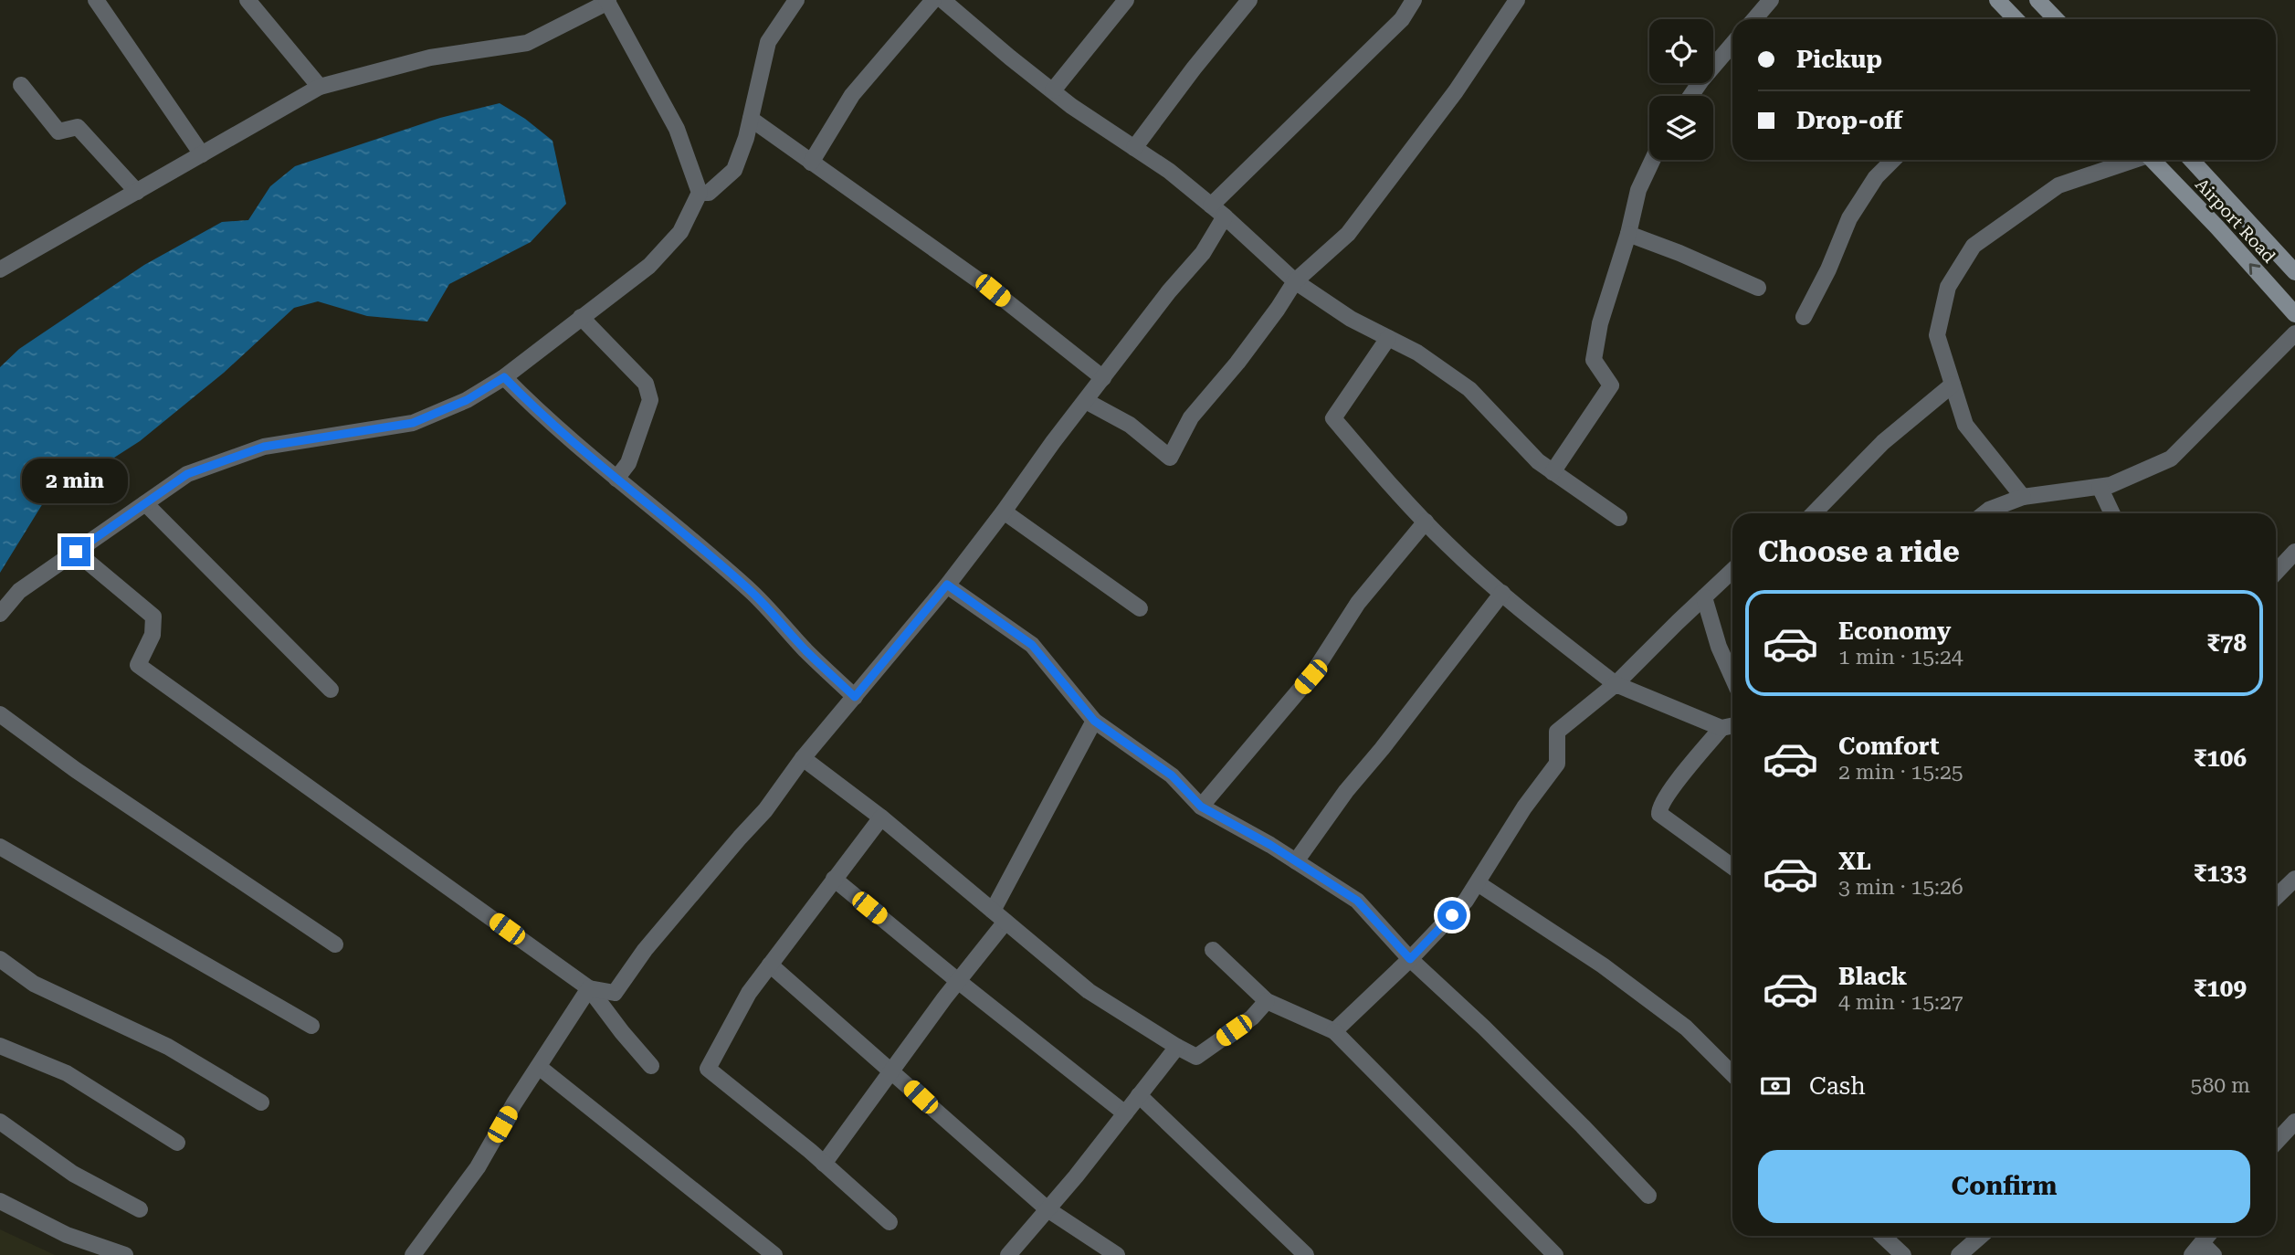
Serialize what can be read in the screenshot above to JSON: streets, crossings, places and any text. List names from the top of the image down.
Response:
{
  "streets": {
    "main road": ["Airport Road"]
  },
  "page": {
    "banner": ["Pickup", "Drop-off"],
    "bubble": "2 min",
    "heading": "Choose a ride",
    "list": [
      {
        "name": "Economy",
        "note": "1 min · 15:24",
        "value": "₹78"
      },
      {
        "name": "Comfort",
        "note": "2 min · 15:25",
        "value": "₹106"
      },
      {
        "name": "XL",
        "note": "3 min · 15:26",
        "value": "₹133"
      },
      {
        "name": "Black",
        "note": "4 min · 15:27",
        "value": "₹109"
      }
    ],
    "pay": ["Cash", "580 m"],
    "buttons": "Confirm"
  }
}
